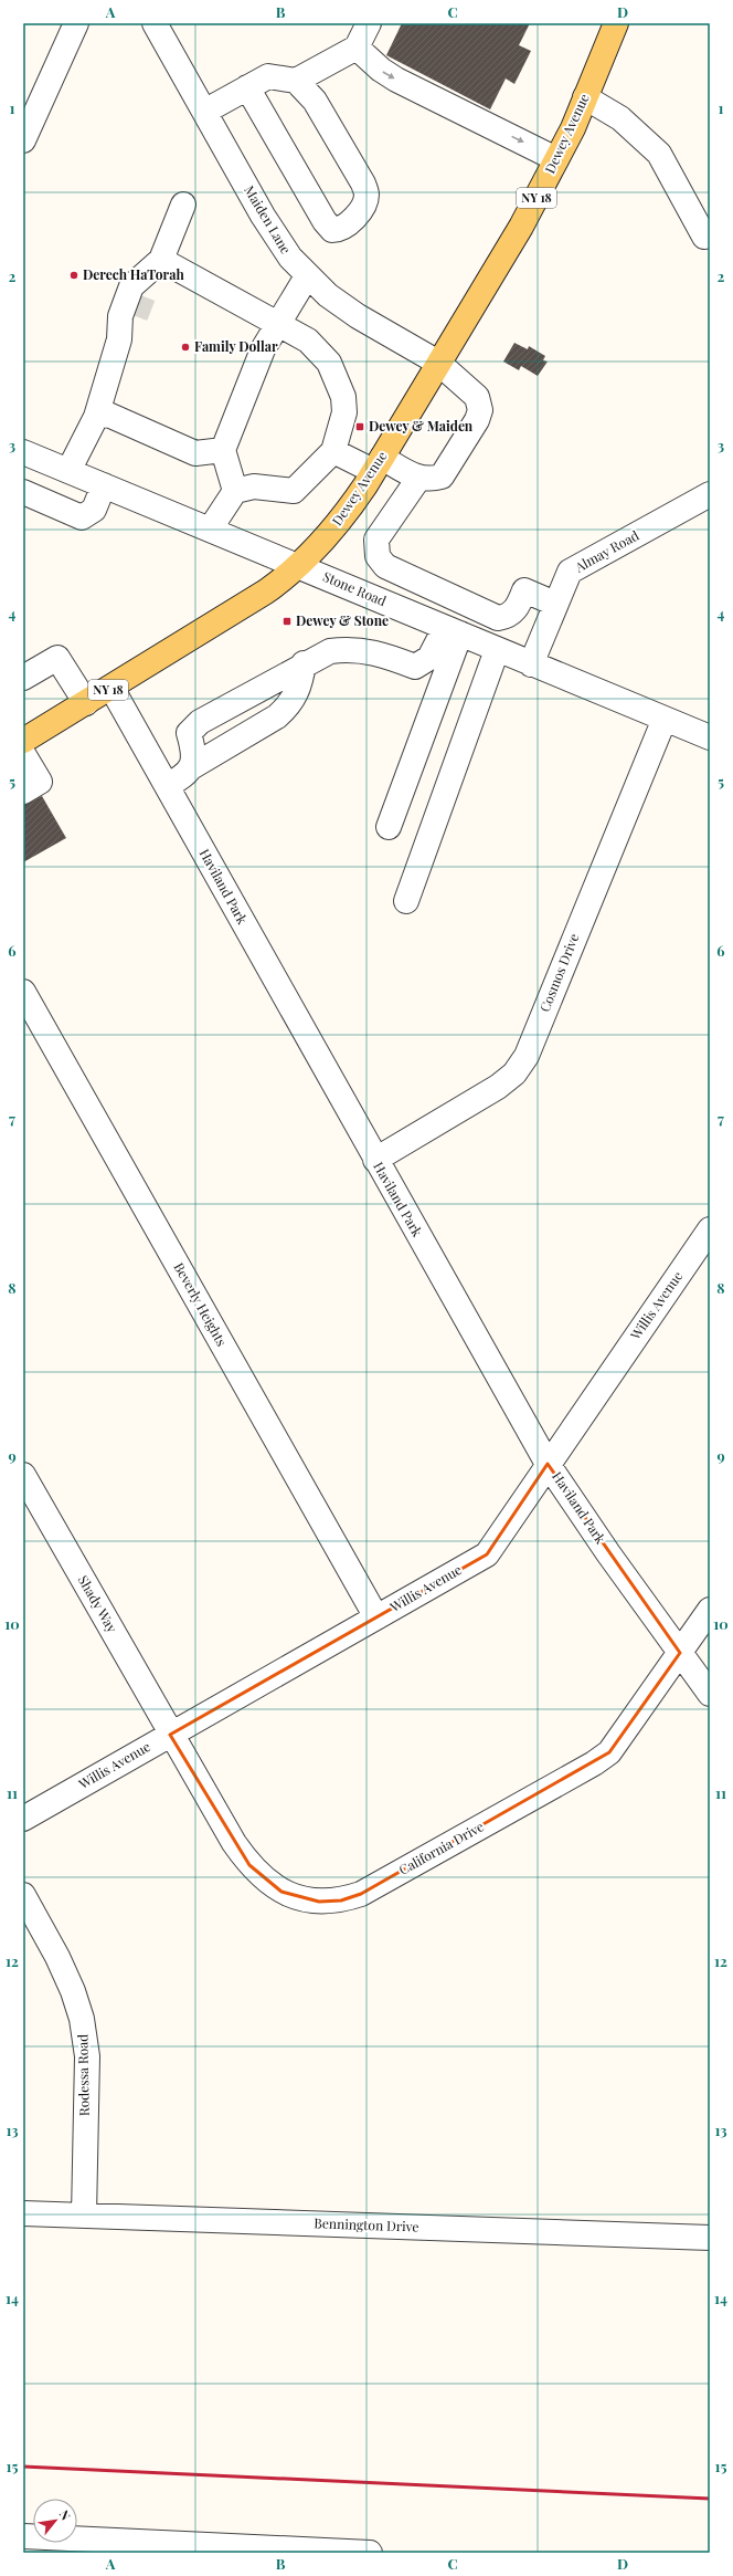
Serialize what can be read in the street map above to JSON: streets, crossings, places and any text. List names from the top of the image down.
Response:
{
  "streets": {
    "main road": ["Dewey Avenue", "NY 18"],
    "street": [
      "Maiden Lane",
      "Almay Road",
      "Stone Road",
      "Haviland Park",
      "Cosmos Drive",
      "Beverly Heights",
      "Willis Avenue",
      "Shady Way",
      "California Drive",
      "Rodessa Road",
      "Bennington Drive"
    ]
  },
  "crossings": [
    ["Dewey Avenue", "Maiden Lane"],
    ["Dewey Avenue", "Stone Road"],
    ["Dewey Avenue", "Haviland Park"],
    ["Almay Road", "Stone Road"],
    ["Stone Road", "Cosmos Drive"],
    ["Haviland Park", "Cosmos Drive"],
    ["Haviland Park", "Willis Avenue"],
    ["Haviland Park", "California Drive"],
    ["Beverly Heights", "Willis Avenue"],
    ["Willis Avenue", "Shady Way"],
    ["Willis Avenue", "California Drive"],
    ["Shady Way", "California Drive"],
    ["Rodessa Road", "Bennington Drive"]
  ],
  "places": {
    "other": ["Derech HaTorah", "Family Dollar"],
    "transit": ["Dewey & Maiden", "Dewey & Stone"]
  },
  "north": "top right",
  "grid": {
    "columns": [
      "A",
      "B",
      "C",
      "D"
    ],
    "rows": [
      "1",
      "2",
      "3",
      "4",
      "5",
      "6",
      "7",
      "8",
      "9",
      "10",
      "11",
      "12",
      "13",
      "14",
      "15"
    ]
  }
}
